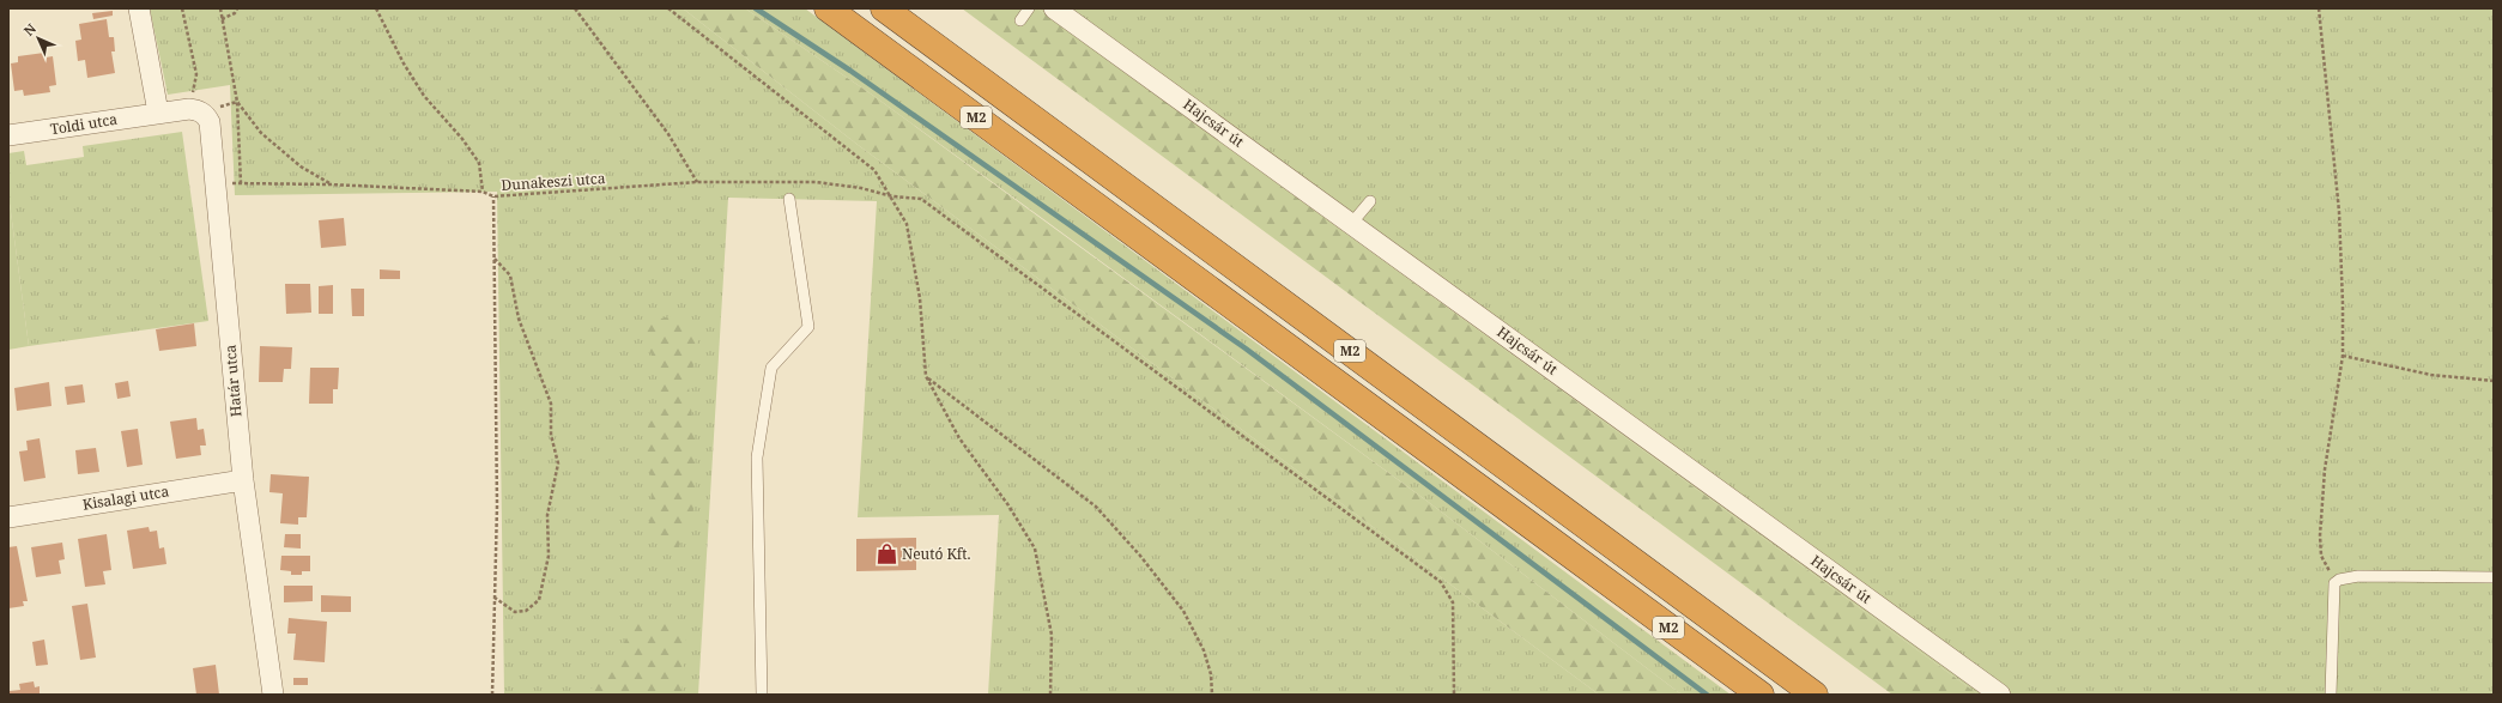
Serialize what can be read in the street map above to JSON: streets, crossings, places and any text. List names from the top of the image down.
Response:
{
  "streets": {
    "highway": ["M2"],
    "street": [
      "Hajcsár út",
      "Toldi utca",
      "Határ utca",
      "Kisalagi utca"
    ],
    "path": ["Dunakeszi utca"]
  },
  "crossings": [
    ["Dunakeszi utca", "Határ utca"],
    ["Határ utca", "Kisalagi utca"]
  ],
  "places": {
    "shop": ["Neutó Kft."]
  },
  "north": "top left"
}
